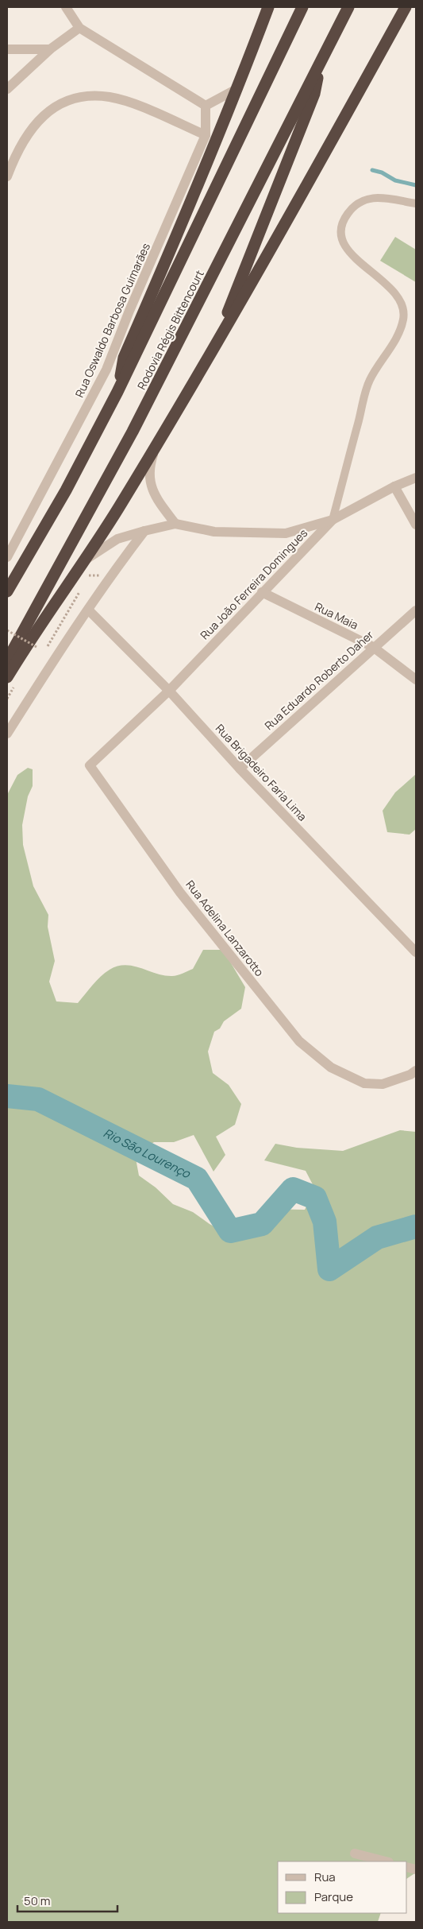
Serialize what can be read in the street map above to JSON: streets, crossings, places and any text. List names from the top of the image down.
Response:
{
  "streets": {
    "highway": ["Rodovia Régis Bittencourt"],
    "street": [
      "Rua Oswaldo Barbosa Guimarães",
      "Rua João Ferreira Domingues",
      "Rua Maia",
      "Rua Eduardo Roberto Daher",
      "Rua Brigadeiro Faria Lima",
      "Rua Adelina Lanzarotto"
    ]
  },
  "crossings": [
    ["Rua João Ferreira Domingues", "Rua Maia"],
    ["Rua João Ferreira Domingues", "Rua Brigadeiro Faria Lima"],
    ["Rua João Ferreira Domingues", "Rua Adelina Lanzarotto"],
    ["Rua Maia", "Rua Eduardo Roberto Daher"],
    ["Rua Eduardo Roberto Daher", "Rua Brigadeiro Faria Lima"]
  ],
  "water": ["Rio São Lourenço"],
  "legend": ["Rua", "Parque"],
  "scale_bar": "50 m"
}
